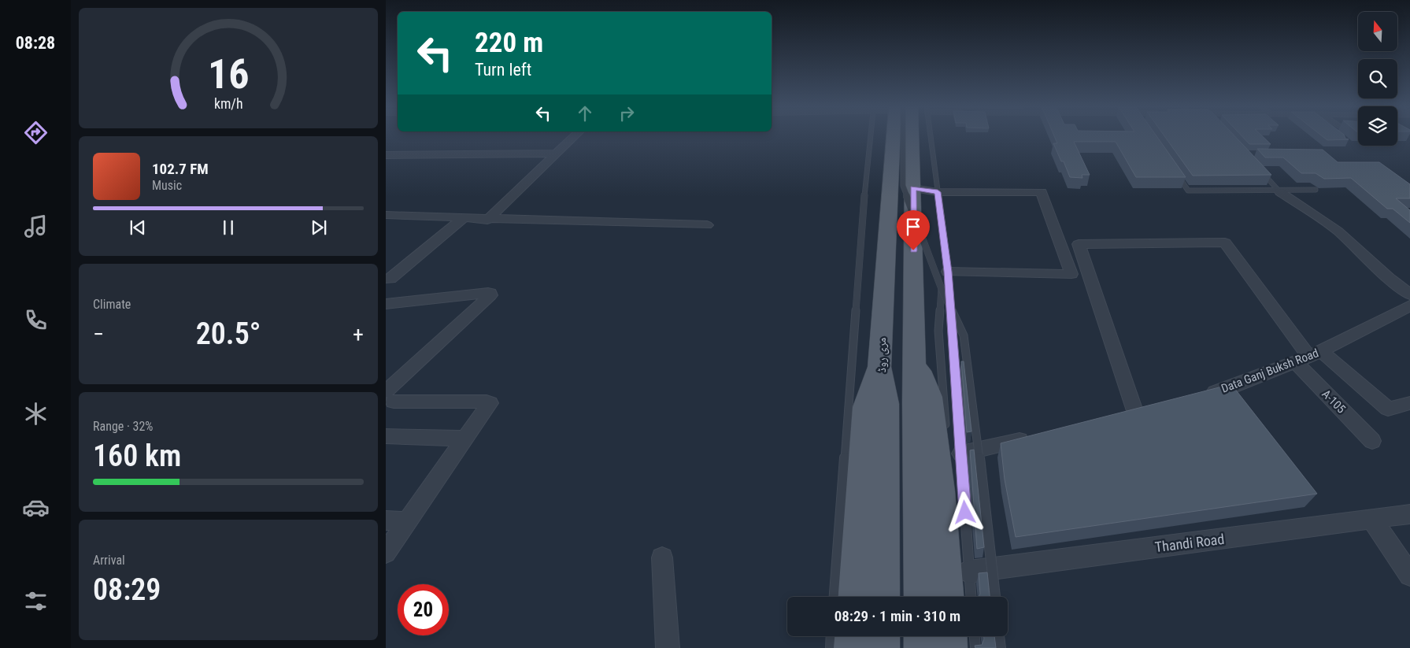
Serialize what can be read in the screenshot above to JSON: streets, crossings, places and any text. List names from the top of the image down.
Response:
{
  "streets": {
    "main road": ["مری روڈ"],
    "street": ["Data Ganj Buksh Road", "A-105", "Thandi Road"]
  },
  "crossings": [
    ["Data Ganj Buksh Road", "A-105"]
  ],
  "north": "top",
  "page": {
    "tabs": "08:28",
    "turn": ["220 m", "Turn left"],
    "song": ["102.7 FM", "Music"],
    "tile": [
      "Climate",
      ["Range · 32%", "160 km"],
      ["Arrival", "08:29"]
    ],
    "heat": ["−", "20.5°", "+"],
    "limit": "20",
    "trip": "08:29 · 1 min · 310 m",
    "gauge": ["16", "km/h"]
  }
}
